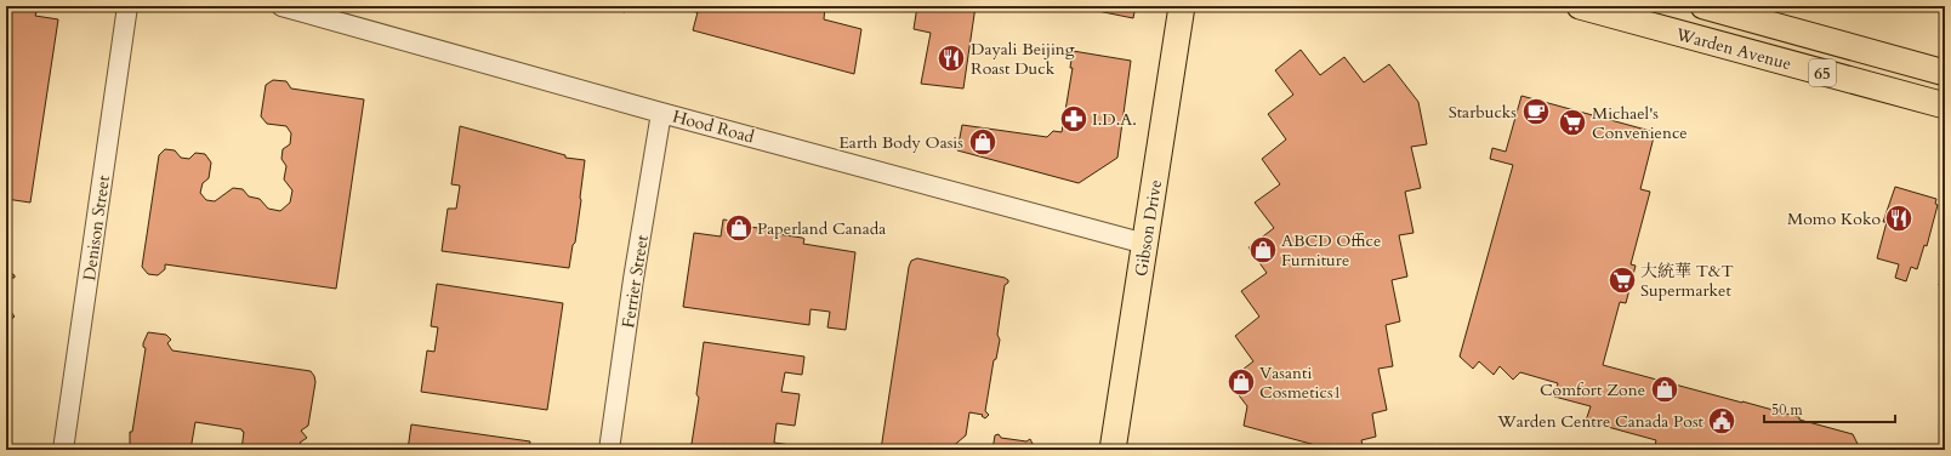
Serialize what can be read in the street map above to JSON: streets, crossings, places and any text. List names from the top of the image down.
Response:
{
  "streets": {
    "main road": ["Warden Avenue", "65", "Gibson Drive"],
    "street": ["Hood Road", "Denison Street", "Ferrier Street"]
  },
  "crossings": [
    ["Hood Road", "Gibson Drive"],
    ["Hood Road", "Ferrier Street"]
  ],
  "places": {
    "restaurant": ["Dayali Beijing Roast Duck", "Momo Koko"],
    "cafe": ["Starbucks"],
    "pharmacy": ["I.D.A."],
    "supermarket": ["Michael's Convenience", "大統華 T&T Supermarket"],
    "shop": [
      "Earth Body Oasis",
      "Paperland Canada",
      "ABCD Office Furniture",
      "Vasanti Cosmetics1",
      "Comfort Zone"
    ],
    "public building": ["Warden Centre Canada Post"]
  },
  "scale_bar": "50 m"
}
